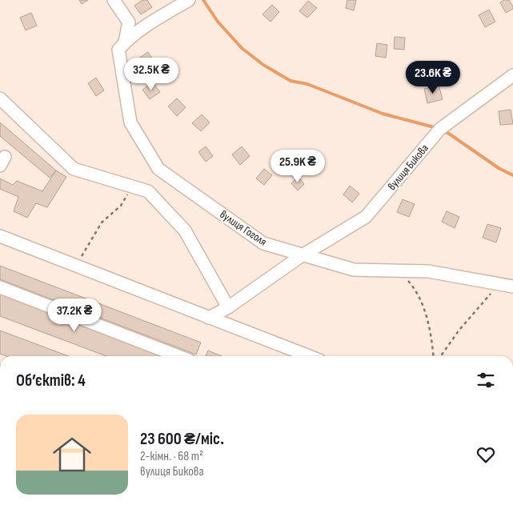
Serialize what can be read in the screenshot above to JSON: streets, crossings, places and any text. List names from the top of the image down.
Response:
{
  "streets": {
    "street": ["вулиця Бикова", "вулиця Гоголя"]
  },
  "crossings": [
    ["вулиця Бикова", "вулиця Гоголя"]
  ],
  "page": {
    "price": [
      "32.5K ₴",
      "23.6K ₴",
      "25.9K ₴",
      "37.2K ₴"
    ],
    "heading": "Об’єктів: 4",
    "list": [
      {
        "name": "23 600 ₴/міс.",
        "note": "2-кімн. · 68 m² · вулиця Бикова"
      }
    ]
  }
}
